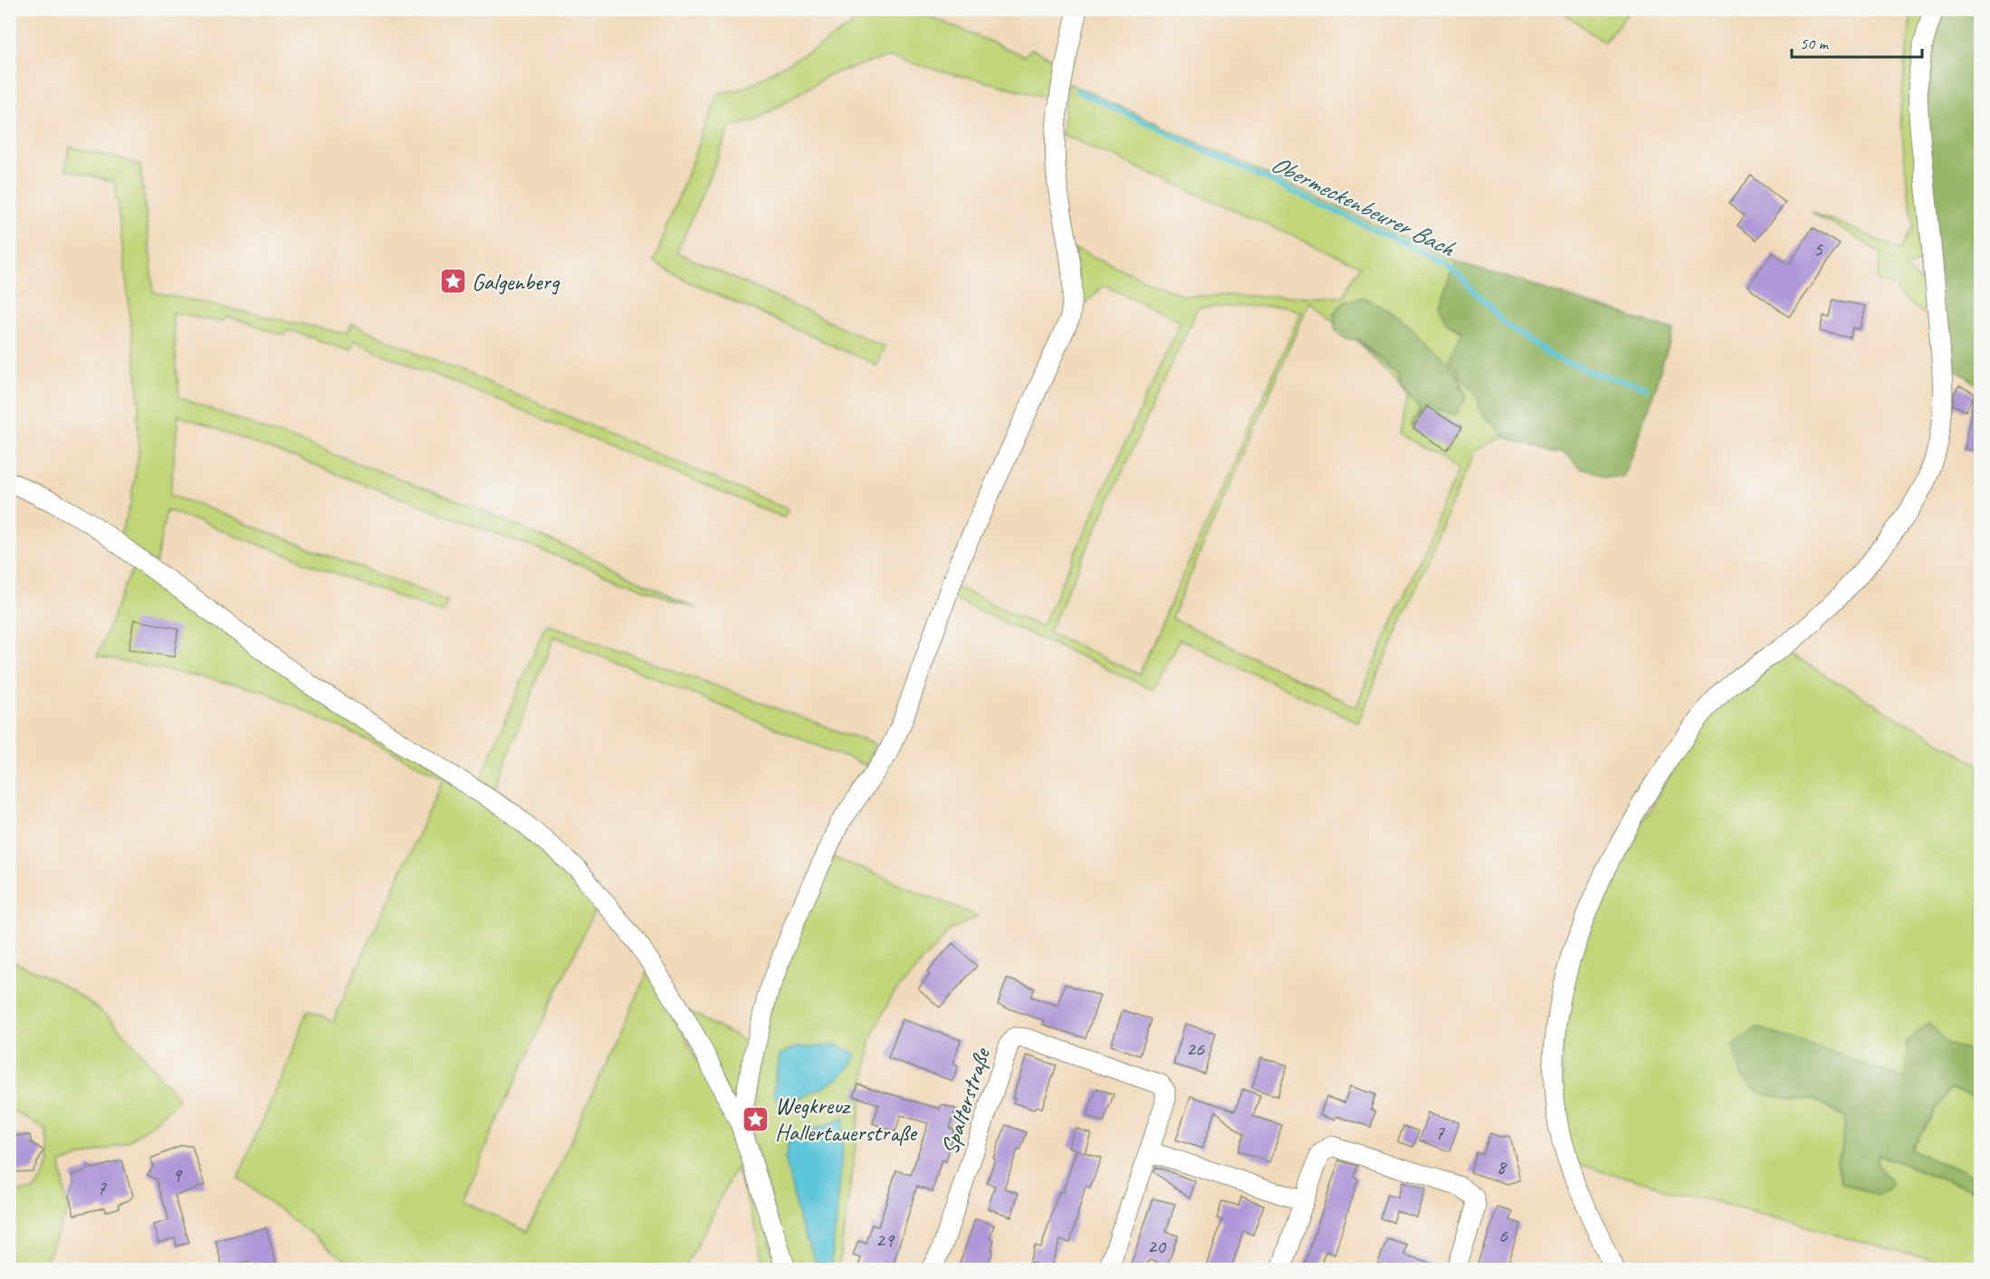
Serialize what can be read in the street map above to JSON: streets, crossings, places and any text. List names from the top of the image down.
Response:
{
  "streets": {
    "street": ["Spalterstraße"]
  },
  "water": ["Obermeckenbeurer Bach"],
  "places": {
    "place": ["Galgenberg", "Wegkreuz Hallertauerstraße"]
  },
  "house_numbers": [
    "5",
    "26",
    "7",
    "8",
    "9",
    "7",
    "6",
    "29",
    "20"
  ],
  "scale_bar": "50 m"
}
